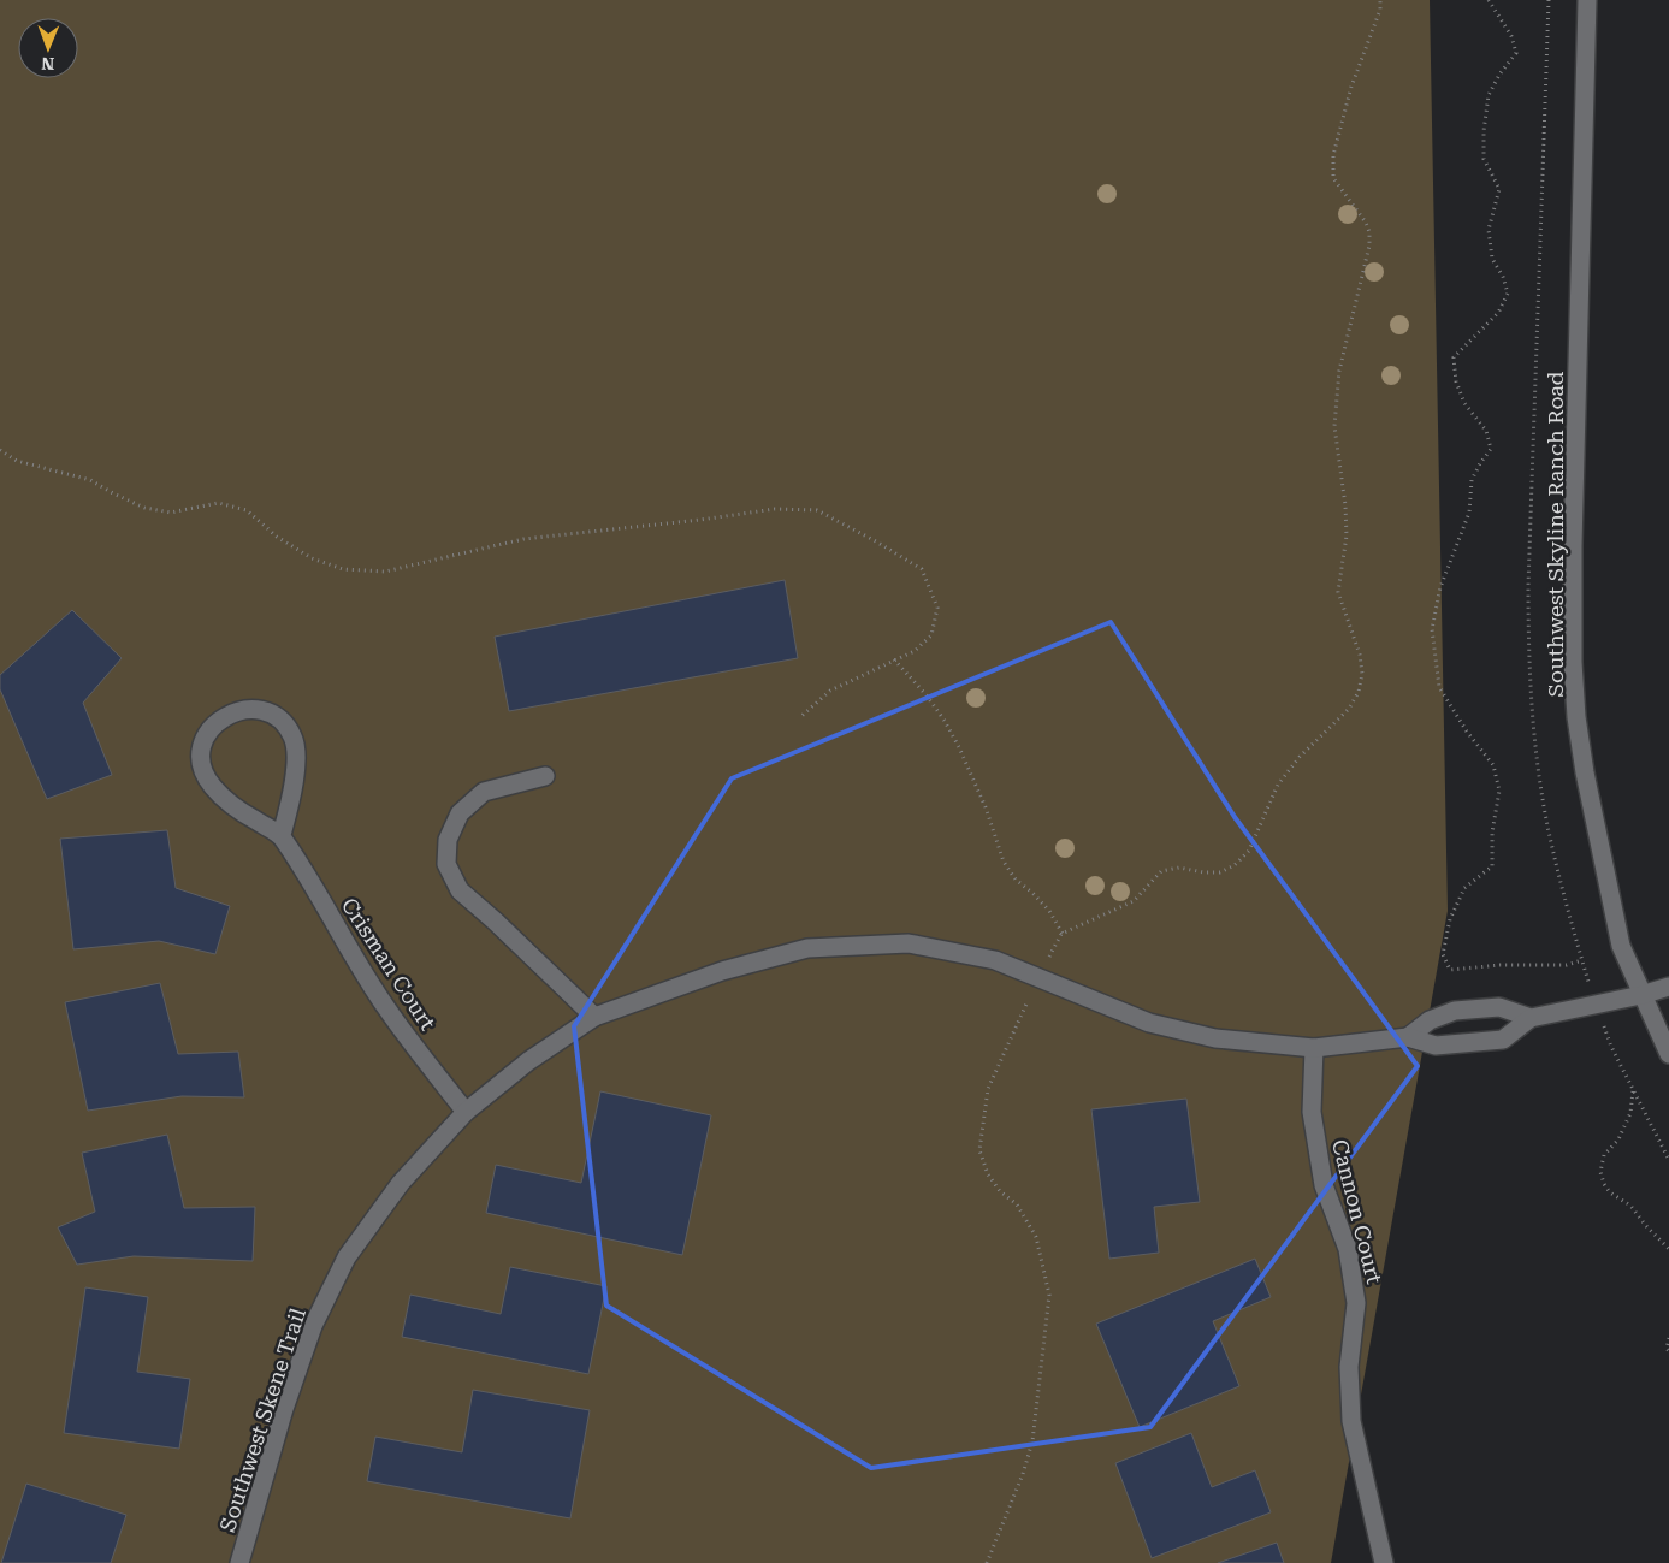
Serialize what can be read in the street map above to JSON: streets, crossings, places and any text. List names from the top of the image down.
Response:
{
  "streets": {
    "street": [
      "Southwest Skyline Ranch Road",
      "Crisman Court",
      "Cannon Court",
      "Southwest Skene Trail"
    ]
  },
  "crossings": [
    ["Southwest Skyline Ranch Road", "Southwest Skene Trail"],
    ["Crisman Court", "Southwest Skene Trail"],
    ["Cannon Court", "Southwest Skene Trail"]
  ],
  "north": "bottom"
}
